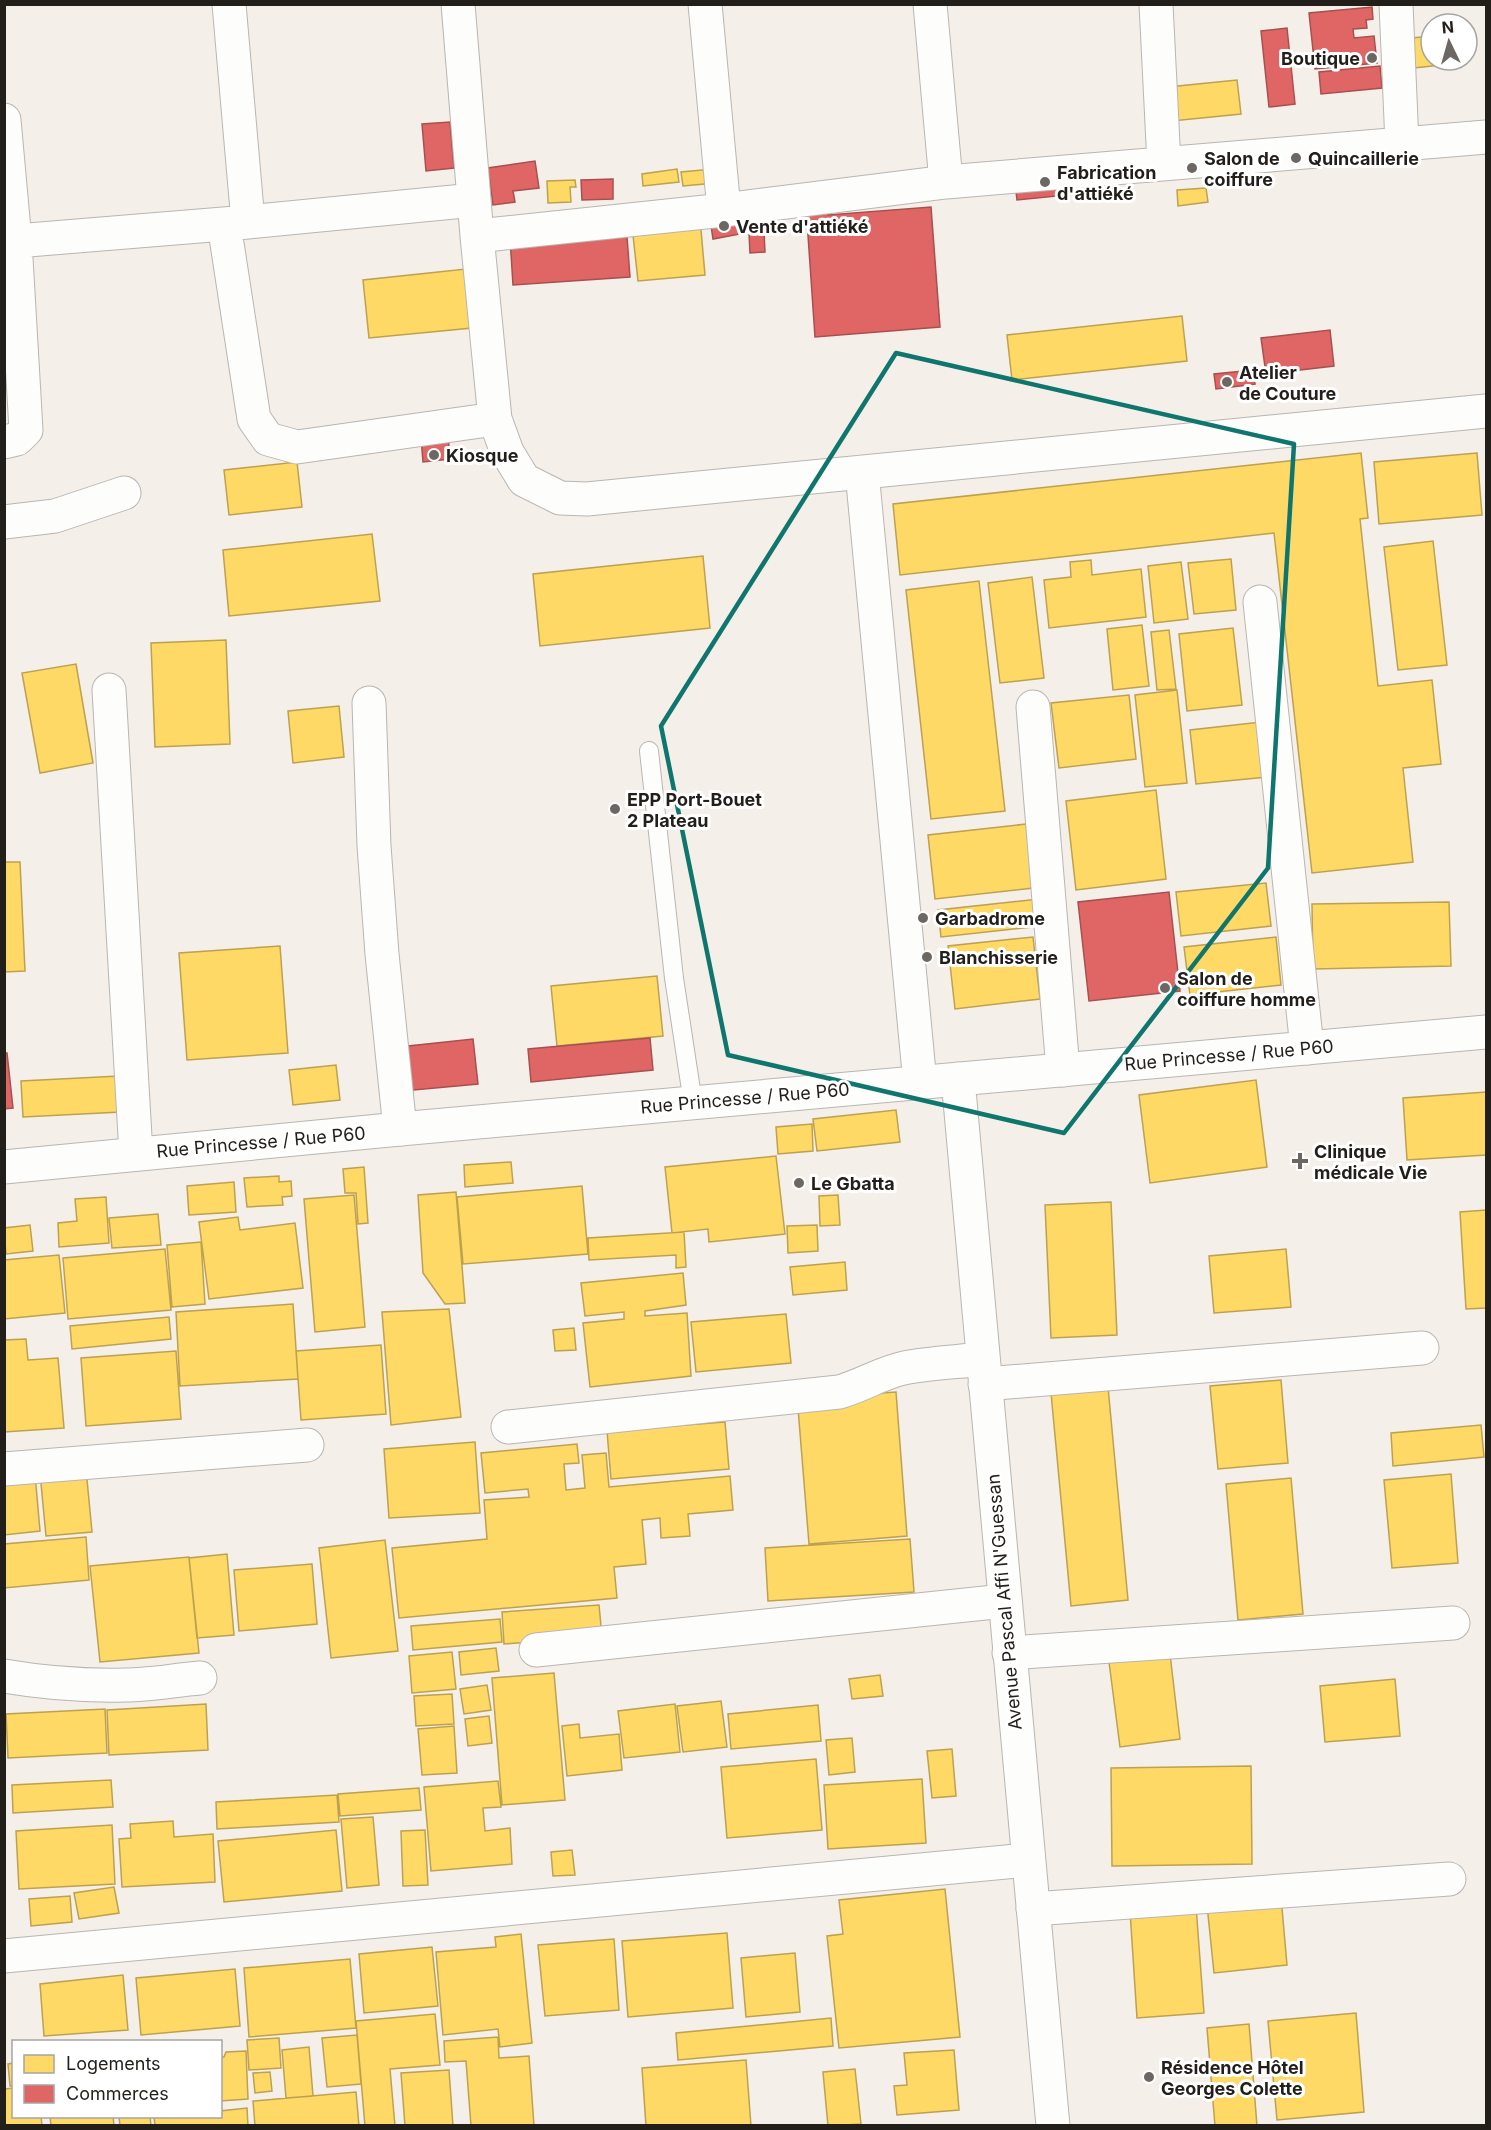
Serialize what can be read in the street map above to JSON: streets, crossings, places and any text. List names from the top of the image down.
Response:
{
  "streets": {
    "street": ["Rue Princesse / Rue P60", "Avenue Pascal Affi N'Guessan"]
  },
  "crossings": [
    ["Rue Princesse / Rue P60", "Avenue Pascal Affi N'Guessan"]
  ],
  "places": {
    "other": [
      "Boutique",
      "Quincaillerie",
      "Salon de coiffure",
      "Fabrication d'attiéké",
      "Vente d'attiéké",
      "Atelier de Couture",
      "Kiosque",
      "EPP Port-Bouet 2 Plateau",
      "Garbadrome",
      "Blanchisserie",
      "Salon de coiffure homme",
      "Le Gbatta",
      "Résidence Hôtel Georges Colette"
    ],
    "health": ["Clinique médicale Vie"]
  },
  "legend": ["Logements", "Commerces"],
  "north": "top"
}
